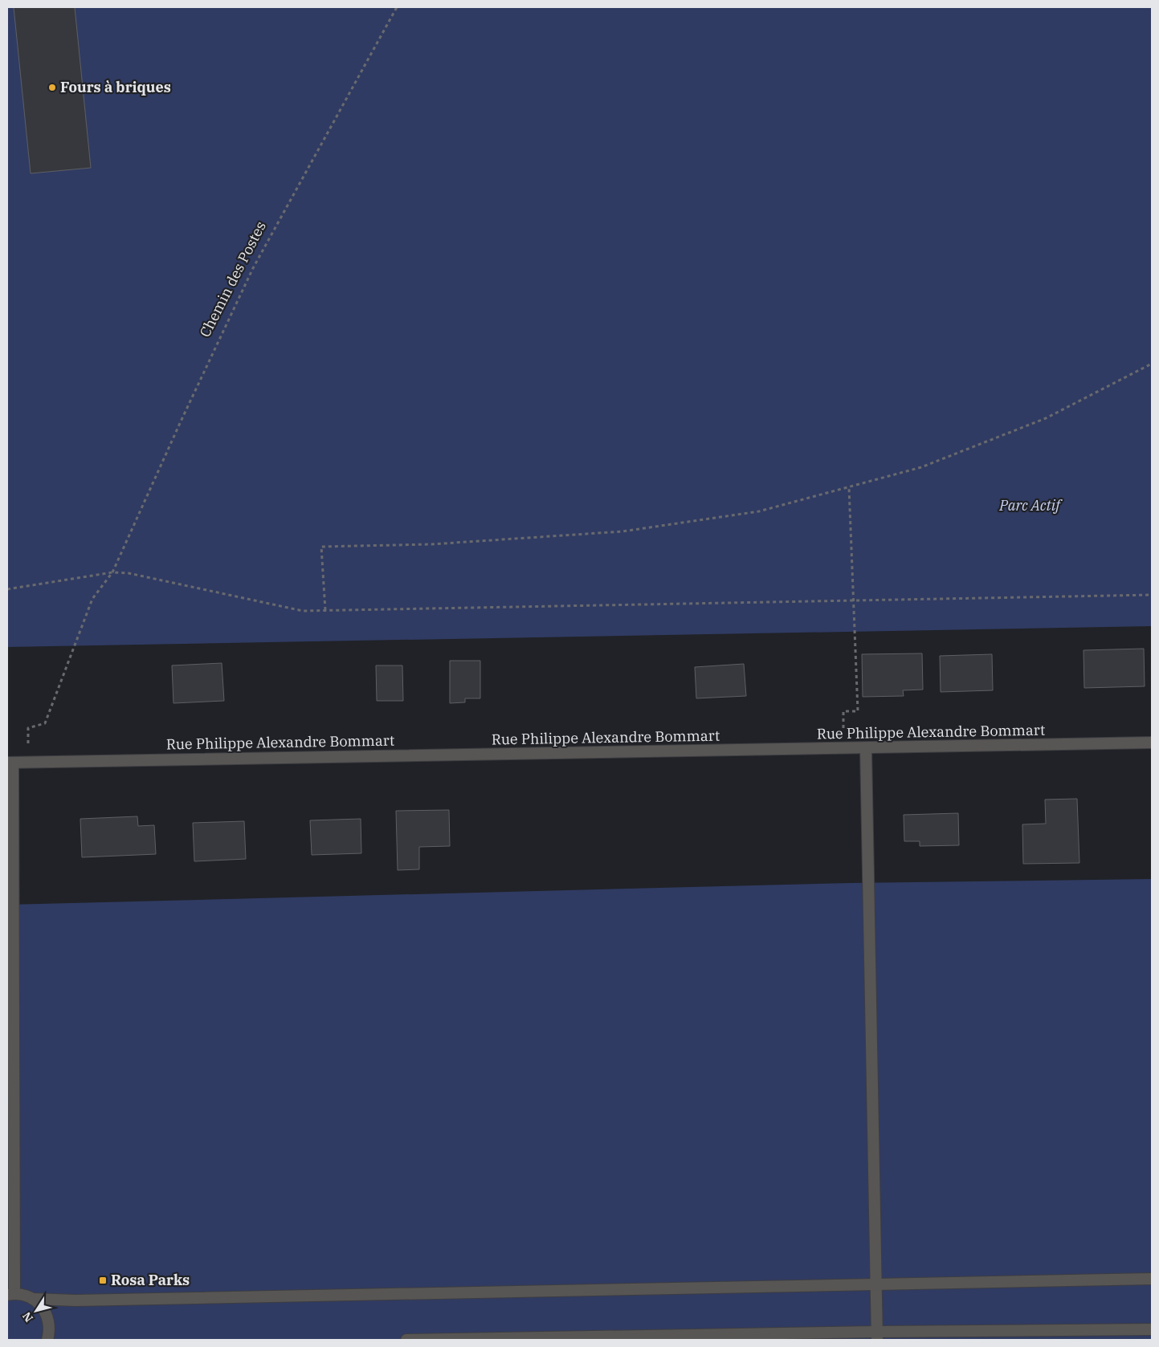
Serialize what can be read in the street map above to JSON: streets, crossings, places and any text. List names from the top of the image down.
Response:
{
  "streets": {
    "street": ["Rue Philippe Alexandre Bommart"],
    "path": ["Chemin des Postes"]
  },
  "crossings": [
    ["Chemin des Postes", "Rue Philippe Alexandre Bommart"]
  ],
  "parks": ["Parc Actif"],
  "places": {
    "other": ["Fours à briques"],
    "transit": ["Rosa Parks"]
  },
  "north": "bottom left"
}
